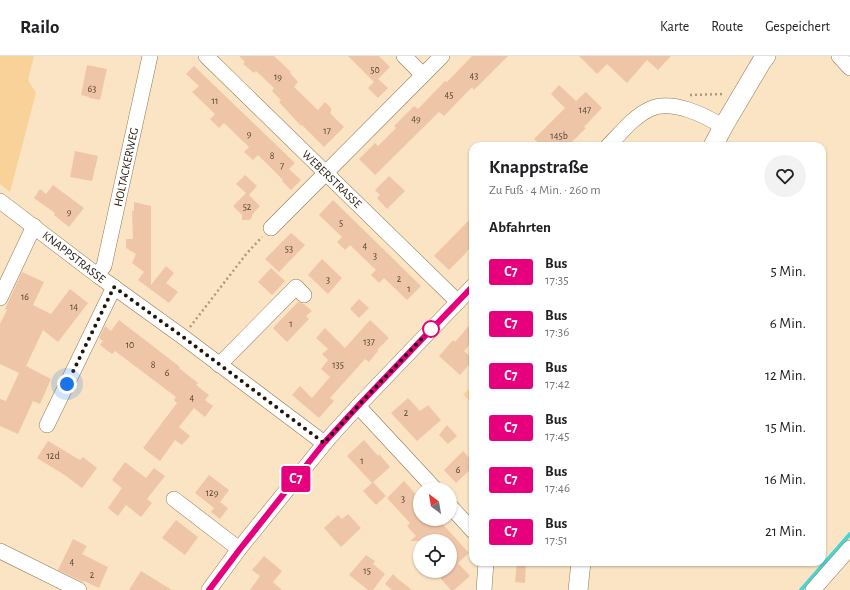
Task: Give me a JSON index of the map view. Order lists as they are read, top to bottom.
{
  "streets": {
    "street": ["HOLTACKERWEG", "WEBERSTRASSE", "KNAPPSTRASSE"]
  },
  "crossings": [
    ["HOLTACKERWEG", "KNAPPSTRASSE"]
  ],
  "lines": ["bus line C7"],
  "house_numbers": [
    "50",
    "43",
    "19",
    "63",
    "45",
    "11",
    "147",
    "49",
    "17",
    "9",
    "145b",
    "8",
    "7",
    "52",
    "9",
    "5",
    "4",
    "53",
    "3",
    "2",
    "3",
    "1",
    "16",
    "14",
    "1",
    "137",
    "10",
    "8",
    "135",
    "6",
    "4",
    "2",
    "12d",
    "1",
    "6",
    "129",
    "3",
    "4",
    "15",
    "2"
  ],
  "north": "top left",
  "page": {
    "header": "Railo",
    "nav": ["Karte", "Route", "Gespeichert"],
    "on_map": "C7",
    "heading": [
      ["Knappstraße", "Zu Fuß · 4 Min. · 260 m"],
      "Abfahrten"
    ],
    "list": [
      {
        "mark": "C7",
        "name": "Bus",
        "note": "17:35",
        "value": "5 Min."
      },
      {
        "mark": "C7",
        "name": "Bus",
        "note": "17:36",
        "value": "6 Min."
      },
      {
        "mark": "C7",
        "name": "Bus",
        "note": "17:42",
        "value": "12 Min."
      },
      {
        "mark": "C7",
        "name": "Bus",
        "note": "17:45",
        "value": "15 Min."
      },
      {
        "mark": "C7",
        "name": "Bus",
        "note": "17:46",
        "value": "16 Min."
      },
      {
        "mark": "C7",
        "name": "Bus",
        "note": "17:51",
        "value": "21 Min."
      }
    ]
  }
}
